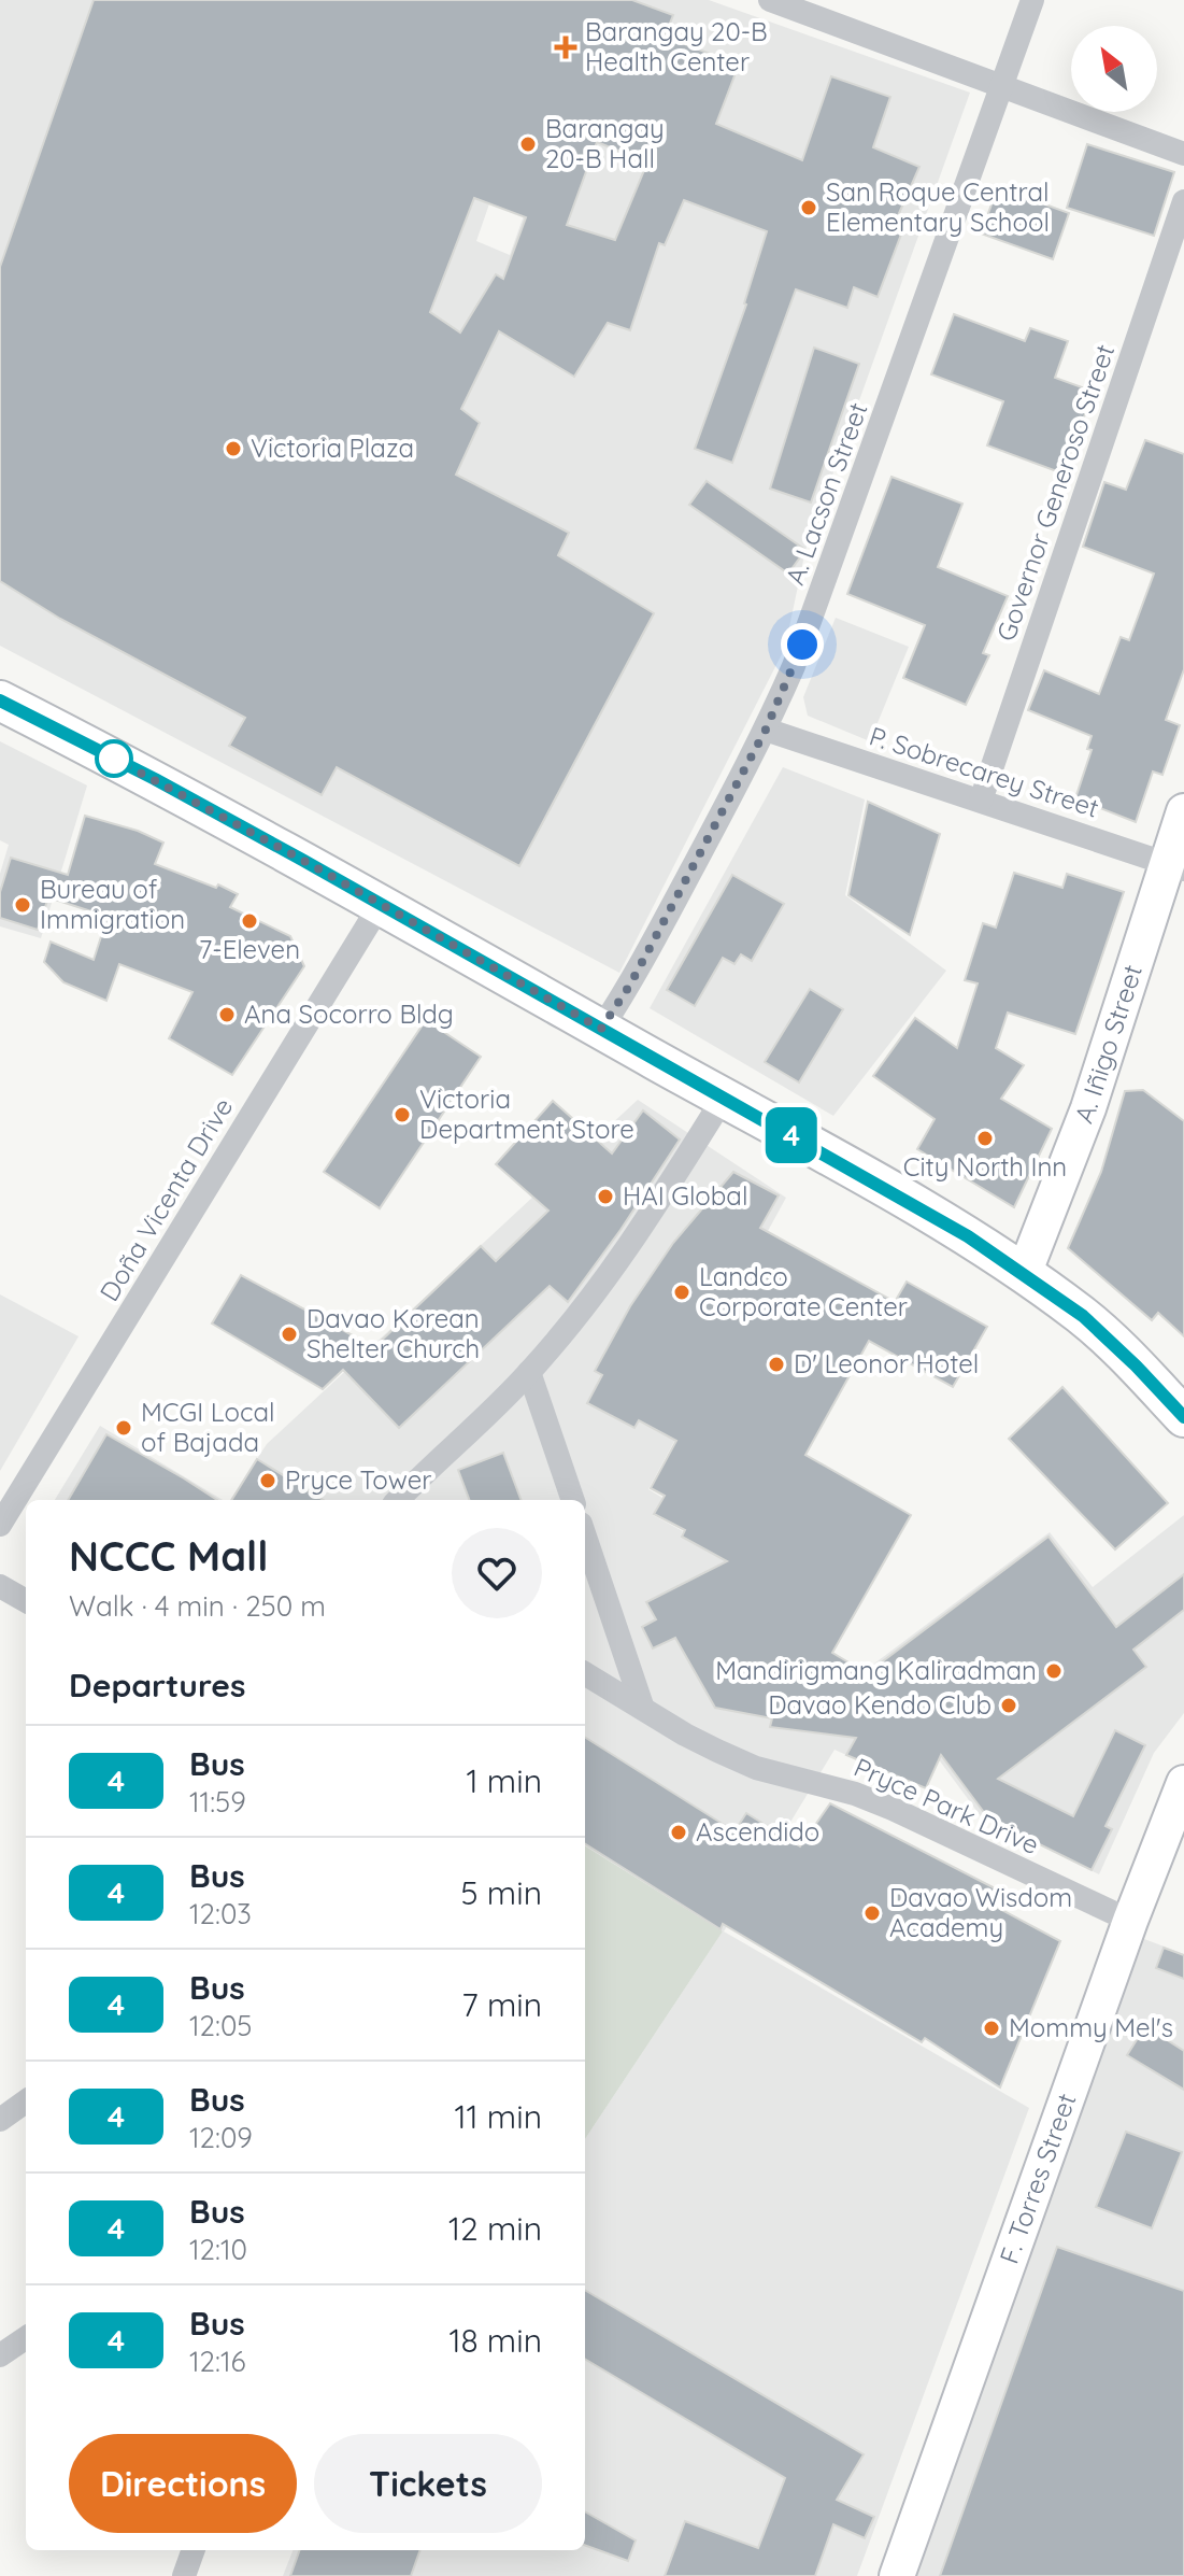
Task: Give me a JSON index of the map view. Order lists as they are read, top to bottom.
{
  "streets": {
    "main road": ["A. Iñigo Street", "F. Torres Street"],
    "street": [
      "Governor Generoso Street",
      "A. Lacson Street",
      "P. Sobrecarey Street",
      "Doña Vicenta Drive",
      "Pryce Park Drive"
    ]
  },
  "crossings": [
    ["Governor Generoso Street", "P. Sobrecarey Street"],
    ["A. Lacson Street", "P. Sobrecarey Street"],
    ["P. Sobrecarey Street", "A. Iñigo Street"],
    ["Pryce Park Drive", "F. Torres Street"]
  ],
  "places": {
    "health": ["Barangay 20-B Health Center"],
    "other": [
      "Barangay 20-B Hall",
      "San Roque Central Elementary School",
      "Victoria Plaza",
      "Bureau of Immigration",
      "7-Eleven",
      "Ana Socorro Bldg",
      "Victoria Department Store",
      "City North Inn",
      "HAI Global",
      "Landco Corporate Center",
      "Davao Korean Shelter Church",
      "D' Leonor Hotel",
      "MCGI Local of Bajada",
      "Pryce Tower",
      "Mandirigmang Kaliradman",
      "Davao Kendo Club",
      "Ascendido",
      "Davao Wisdom Academy",
      "Mommy Mel's"
    ]
  },
  "lines": ["bus line 4"],
  "north": "top left",
  "page": {
    "on_map": "4",
    "heading": [
      ["NCCC Mall", "Walk · 4 min · 250 m"],
      "Departures"
    ],
    "list": [
      {
        "mark": "4",
        "name": "Bus",
        "note": "11:59",
        "value": "1 min"
      },
      {
        "mark": "4",
        "name": "Bus",
        "note": "12:03",
        "value": "5 min"
      },
      {
        "mark": "4",
        "name": "Bus",
        "note": "12:05",
        "value": "7 min"
      },
      {
        "mark": "4",
        "name": "Bus",
        "note": "12:09",
        "value": "11 min"
      },
      {
        "mark": "4",
        "name": "Bus",
        "note": "12:10",
        "value": "12 min"
      },
      {
        "mark": "4",
        "name": "Bus",
        "note": "12:16",
        "value": "18 min"
      }
    ],
    "buttons": ["Directions", "Tickets"]
  }
}
